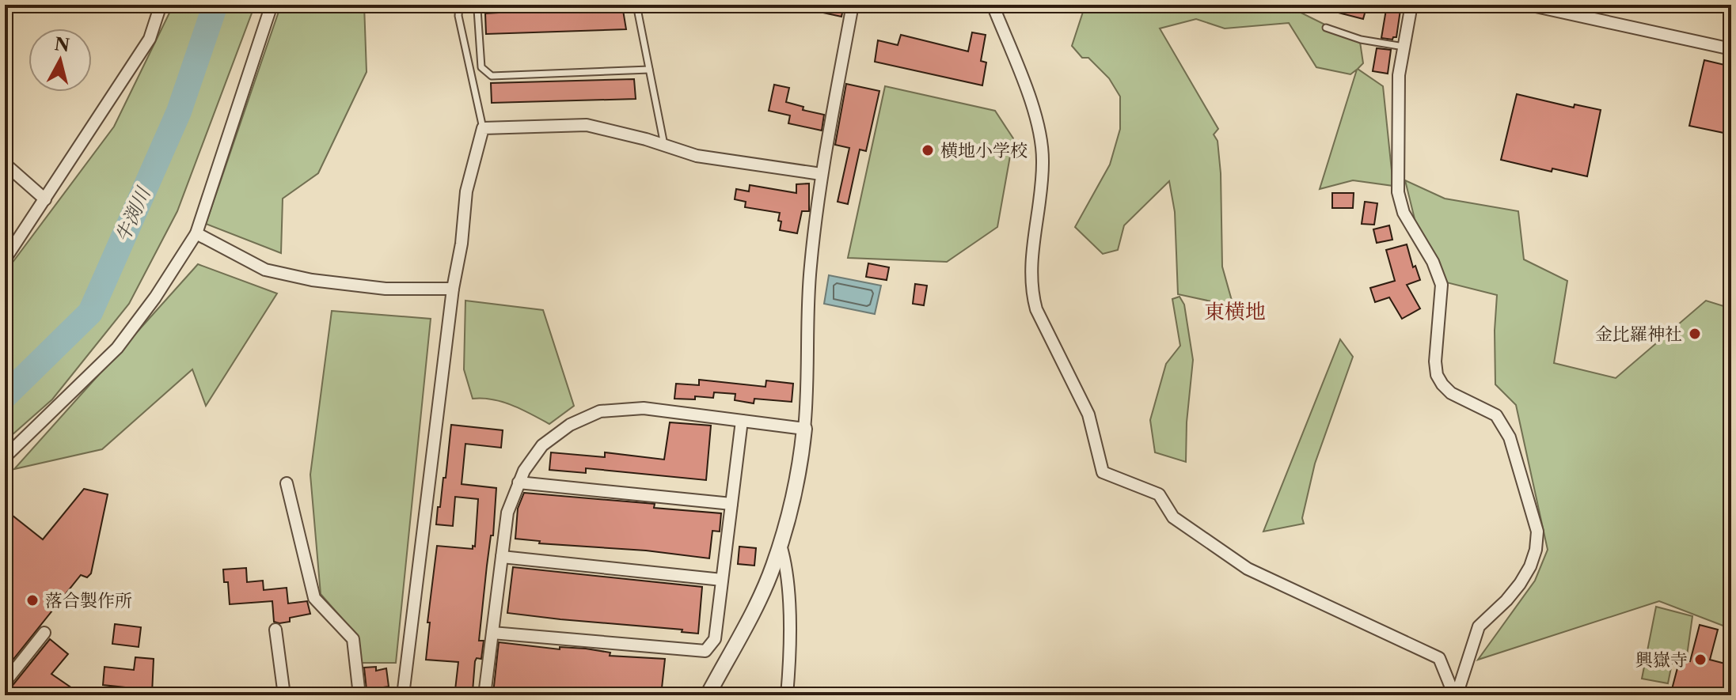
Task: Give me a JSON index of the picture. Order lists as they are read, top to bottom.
{
  "districts": ["東横地"],
  "water": ["牛渕川"],
  "places": [
    "横地小学校",
    "金比羅神社",
    "落合製作所",
    "興嶽寺"
  ],
  "north": "top"
}
